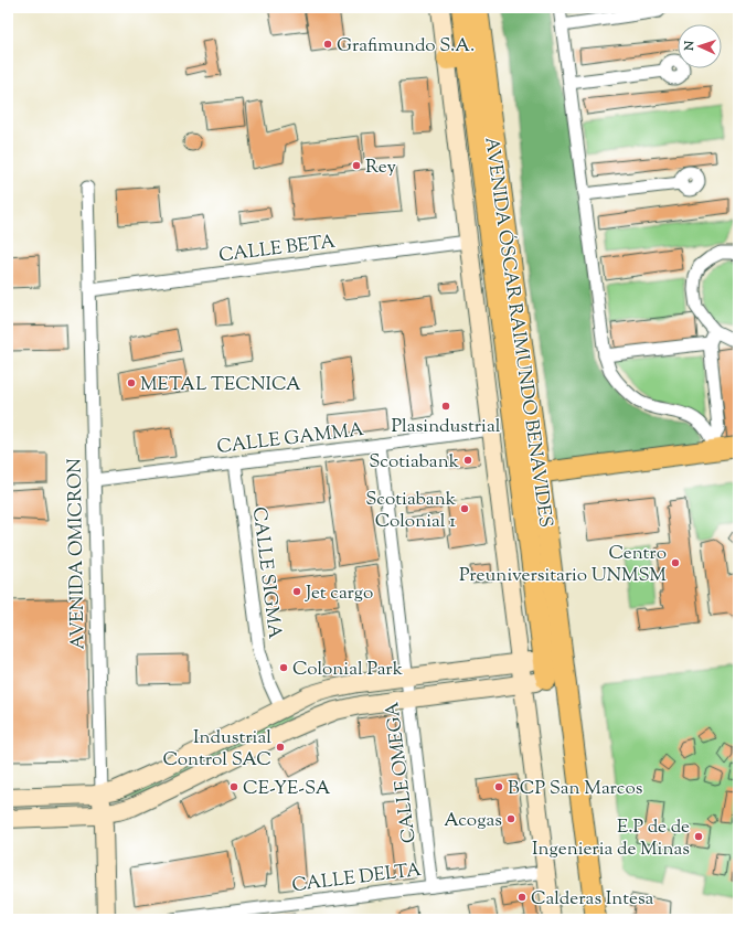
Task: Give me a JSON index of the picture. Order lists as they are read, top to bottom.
{
  "streets": {
    "main road": ["AVENIDA ÓSCAR RAIMUNDO BENAVIDES", "AVENIDA OMICRON"],
    "street": [
      "CALLE BETA",
      "CALLE GAMMA",
      "CALLE SIGMA",
      "CALLE OMEGA",
      "CALLE DELTA"
    ]
  },
  "crossings": [
    ["CALLE BETA", "AVENIDA ÓSCAR RAIMUNDO BENAVIDES"],
    ["CALLE BETA", "AVENIDA OMICRON"],
    ["AVENIDA ÓSCAR RAIMUNDO BENAVIDES", "CALLE GAMMA"],
    ["AVENIDA ÓSCAR RAIMUNDO BENAVIDES", "CALLE DELTA"],
    ["CALLE GAMMA", "AVENIDA OMICRON"],
    ["CALLE GAMMA", "CALLE SIGMA"],
    ["CALLE GAMMA", "CALLE OMEGA"],
    ["CALLE OMEGA", "CALLE DELTA"]
  ],
  "places": [
    "Grafimundo S.A.",
    "Rey",
    "METAL TECNICA",
    "Plasindustrial",
    "Scotiabank",
    "Scotiabank Colonial 1",
    "Centro Preuniversitario UNMSM",
    "Jet cargo",
    "Colonial Park",
    "Industrial Control SAC",
    "CE-YE-SA",
    "BCP San Marcos",
    "Acogas",
    "E.P de de Ingenieria de Minas",
    "Calderas Intesa"
  ],
  "north": "left"
}
